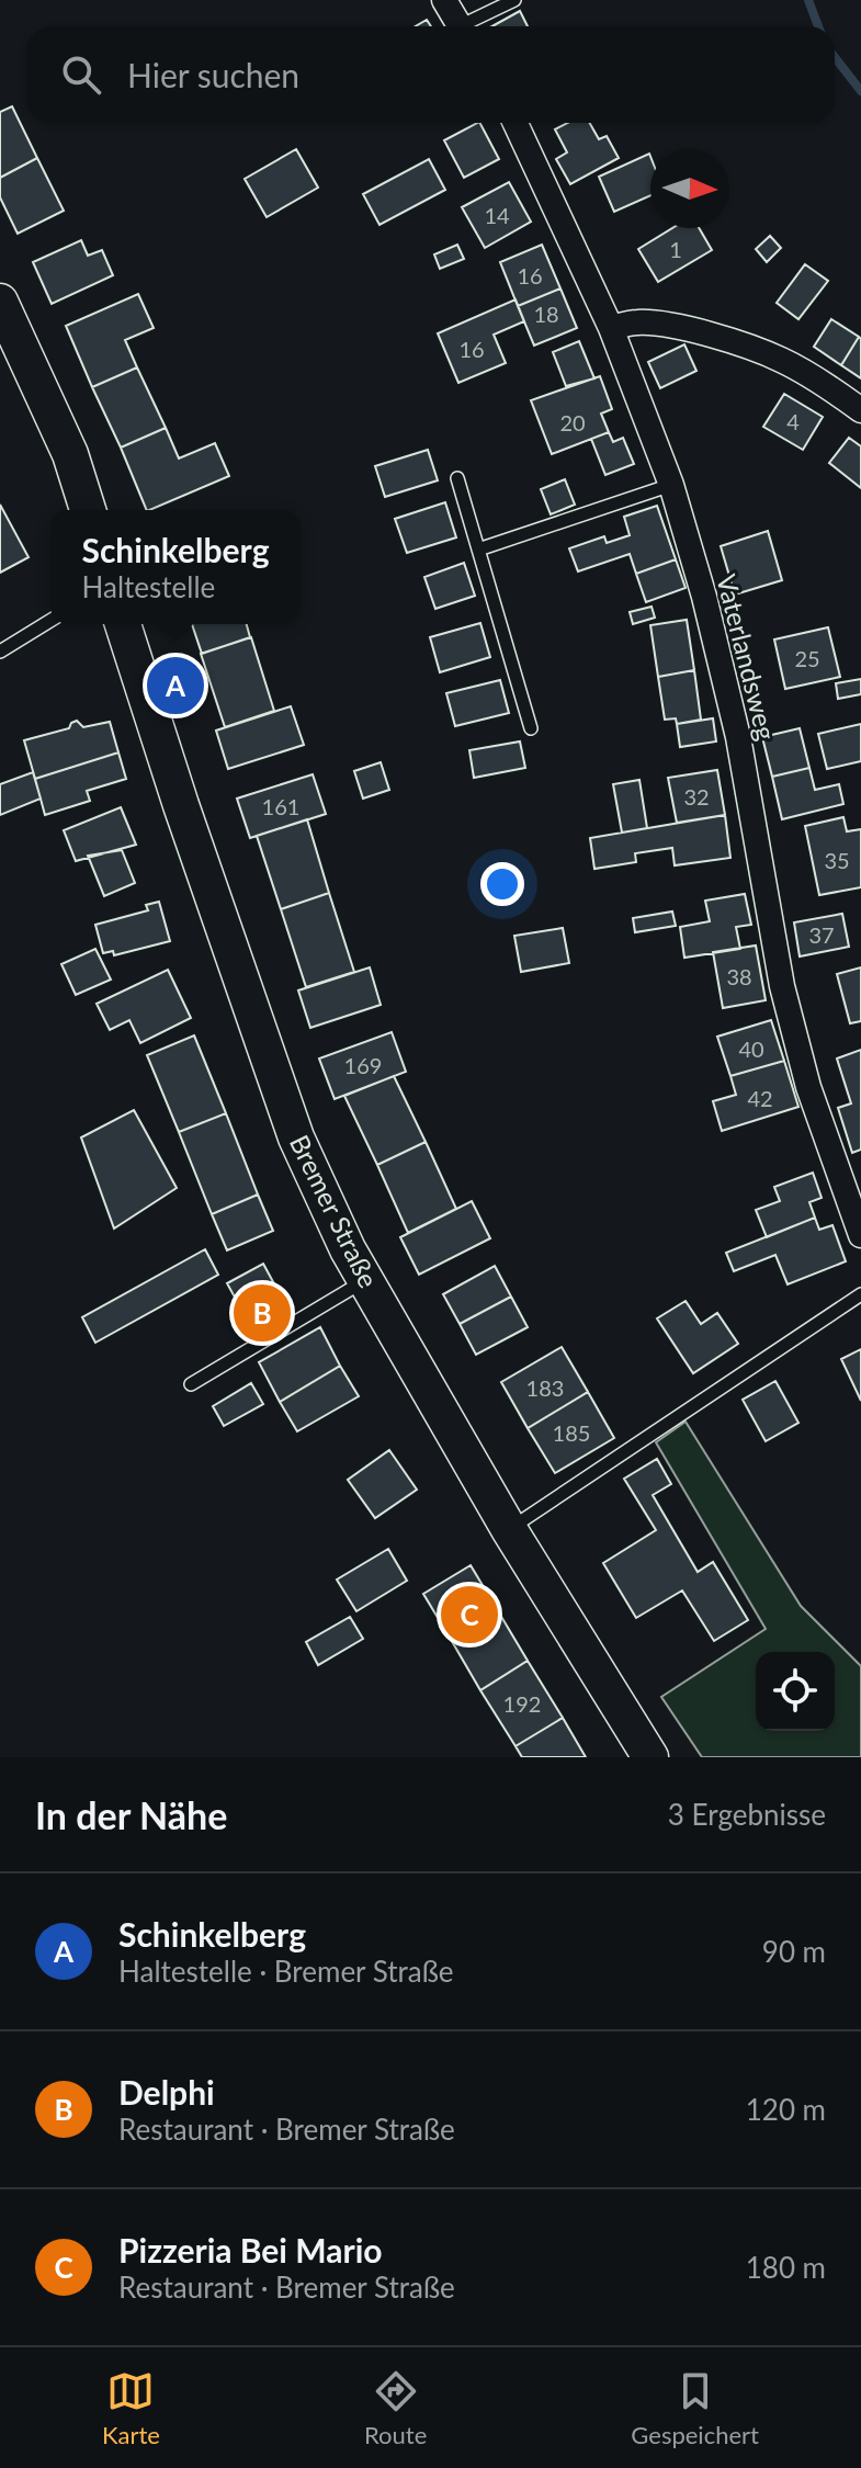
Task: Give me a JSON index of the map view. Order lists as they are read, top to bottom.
{
  "streets": {
    "main road": ["Bremer Straße"],
    "street": ["Vaterlandsweg"]
  },
  "house_numbers": [
    "14",
    "1",
    "16",
    "18",
    "16",
    "4",
    "20",
    "25",
    "32",
    "161",
    "35",
    "37",
    "38",
    "40",
    "169",
    "42",
    "183",
    "185",
    "192"
  ],
  "north": "right",
  "page": {
    "search": "Hier suchen",
    "popup": ["Schinkelberg", "Haltestelle"],
    "pins": ["A", "B", "C"],
    "heading": ["In der Nähe", "3 Ergebnisse"],
    "list": [
      {
        "mark": "A",
        "name": "Schinkelberg",
        "note": "Haltestelle · Bremer Straße",
        "value": "90 m"
      },
      {
        "mark": "B",
        "name": "Delphi",
        "note": "Restaurant · Bremer Straße",
        "value": "120 m"
      },
      {
        "mark": "C",
        "name": "Pizzeria Bei Mario",
        "note": "Restaurant · Bremer Straße",
        "value": "180 m"
      }
    ],
    "nav": ["Karte", "Route", "Gespeichert"]
  }
}
